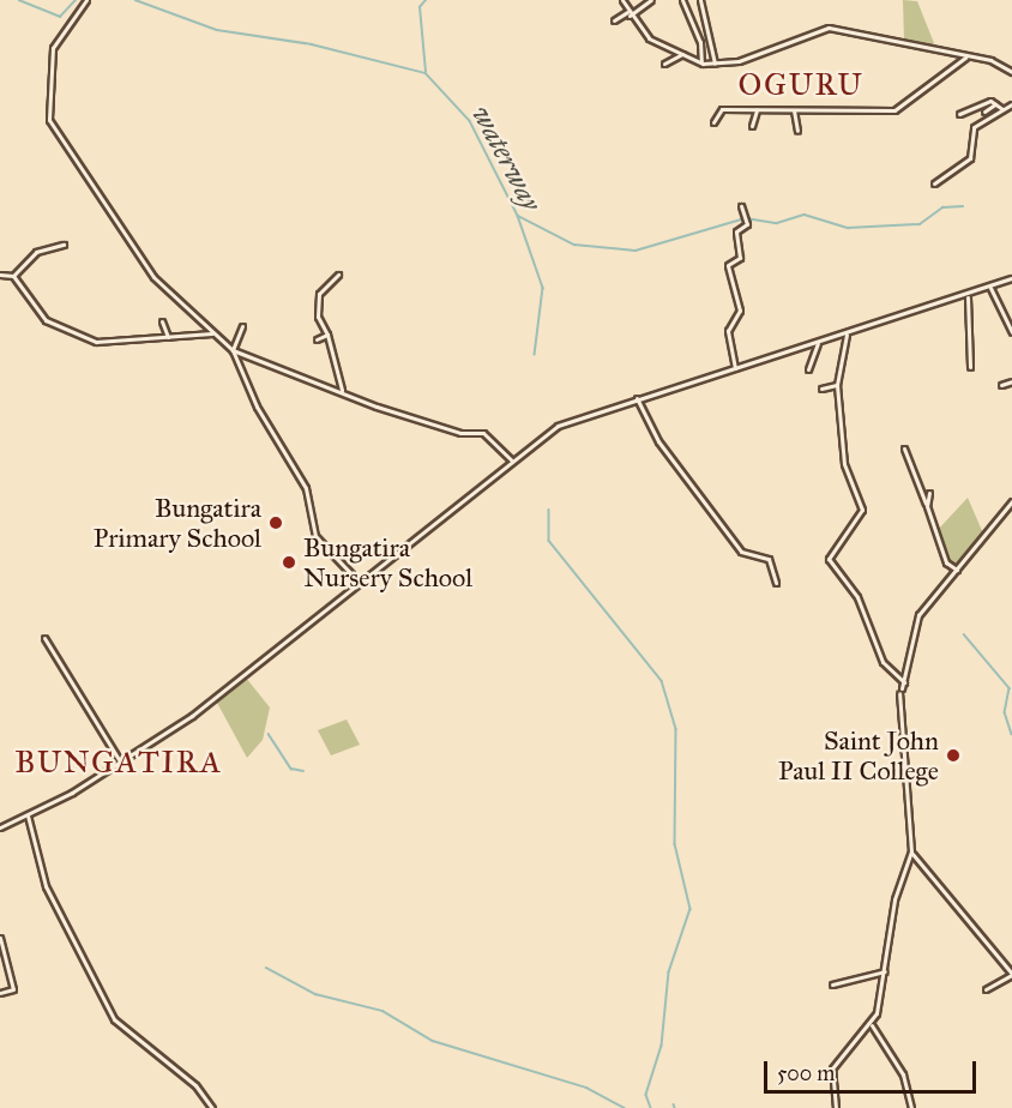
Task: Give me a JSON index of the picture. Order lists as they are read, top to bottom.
{
  "districts": ["OGURU", "BUNGATIRA"],
  "water": ["waterway"],
  "places": ["Bungatira Primary School", "Bungatira Nursery School", "Saint John Paul II College"],
  "scale_bar": "500 m"
}
